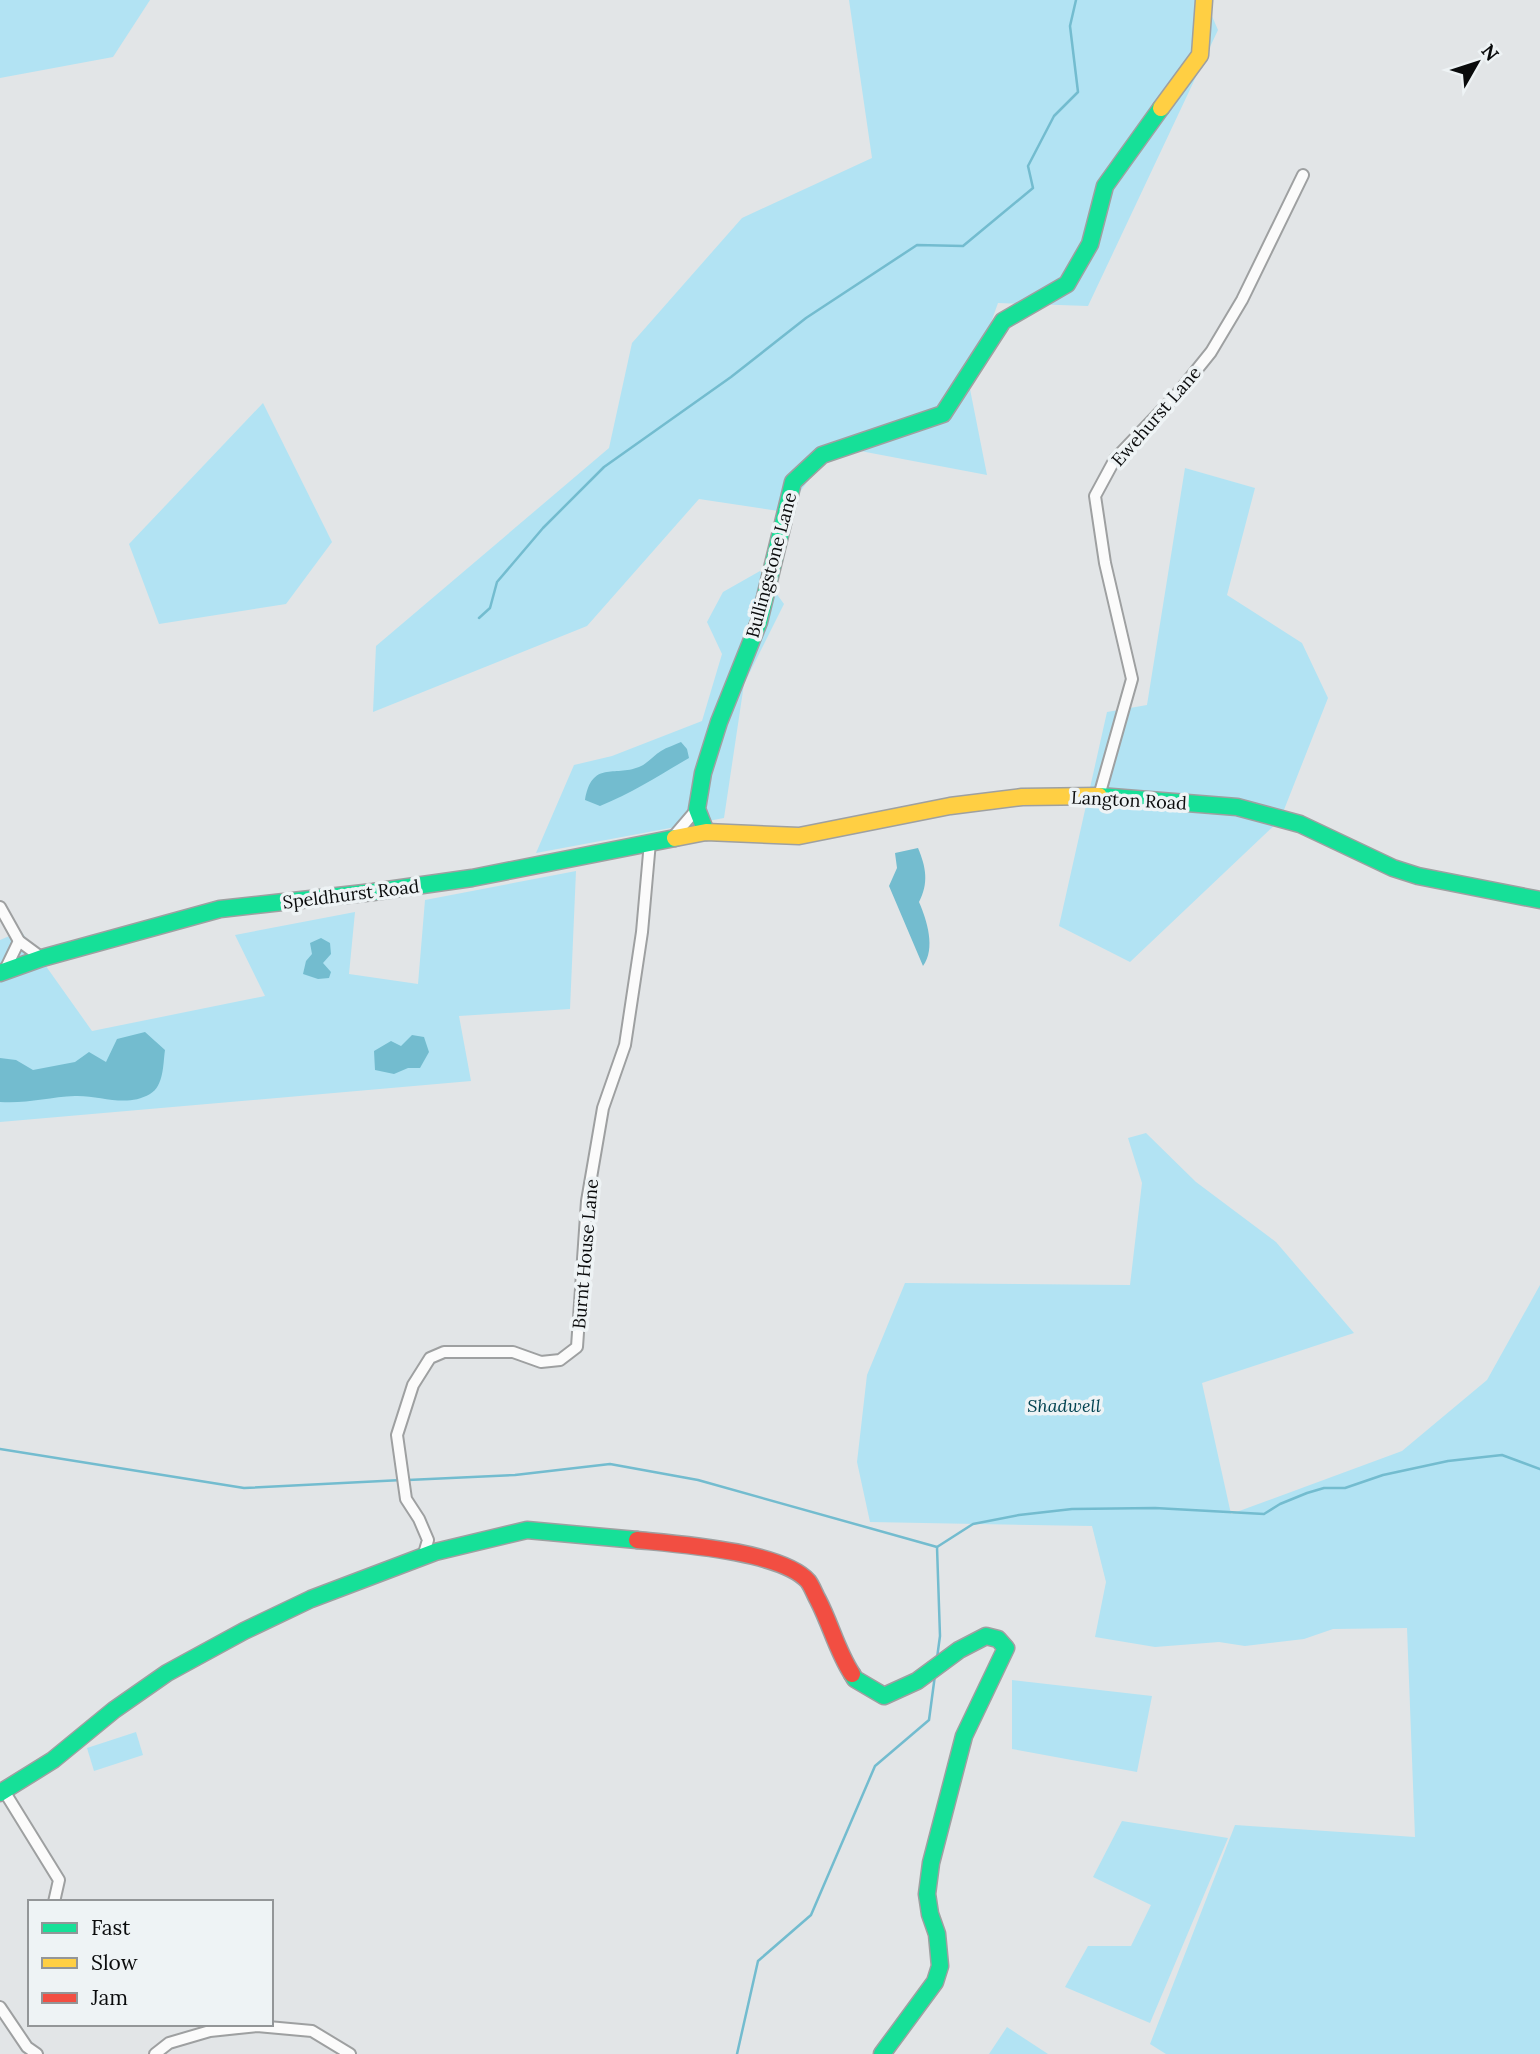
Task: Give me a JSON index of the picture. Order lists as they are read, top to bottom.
{
  "streets": {
    "street": [
      "Ewehurst Lane",
      "Bullingstone Lane",
      "Langton Road",
      "Speldhurst Road",
      "Burnt House Lane"
    ]
  },
  "crossings": [
    ["Ewehurst Lane", "Langton Road"],
    ["Langton Road", "Speldhurst Road"],
    ["Speldhurst Road", "Burnt House Lane"]
  ],
  "parks": ["Shadwell"],
  "legend": ["Fast", "Slow", "Jam"],
  "north": "top right"
}
